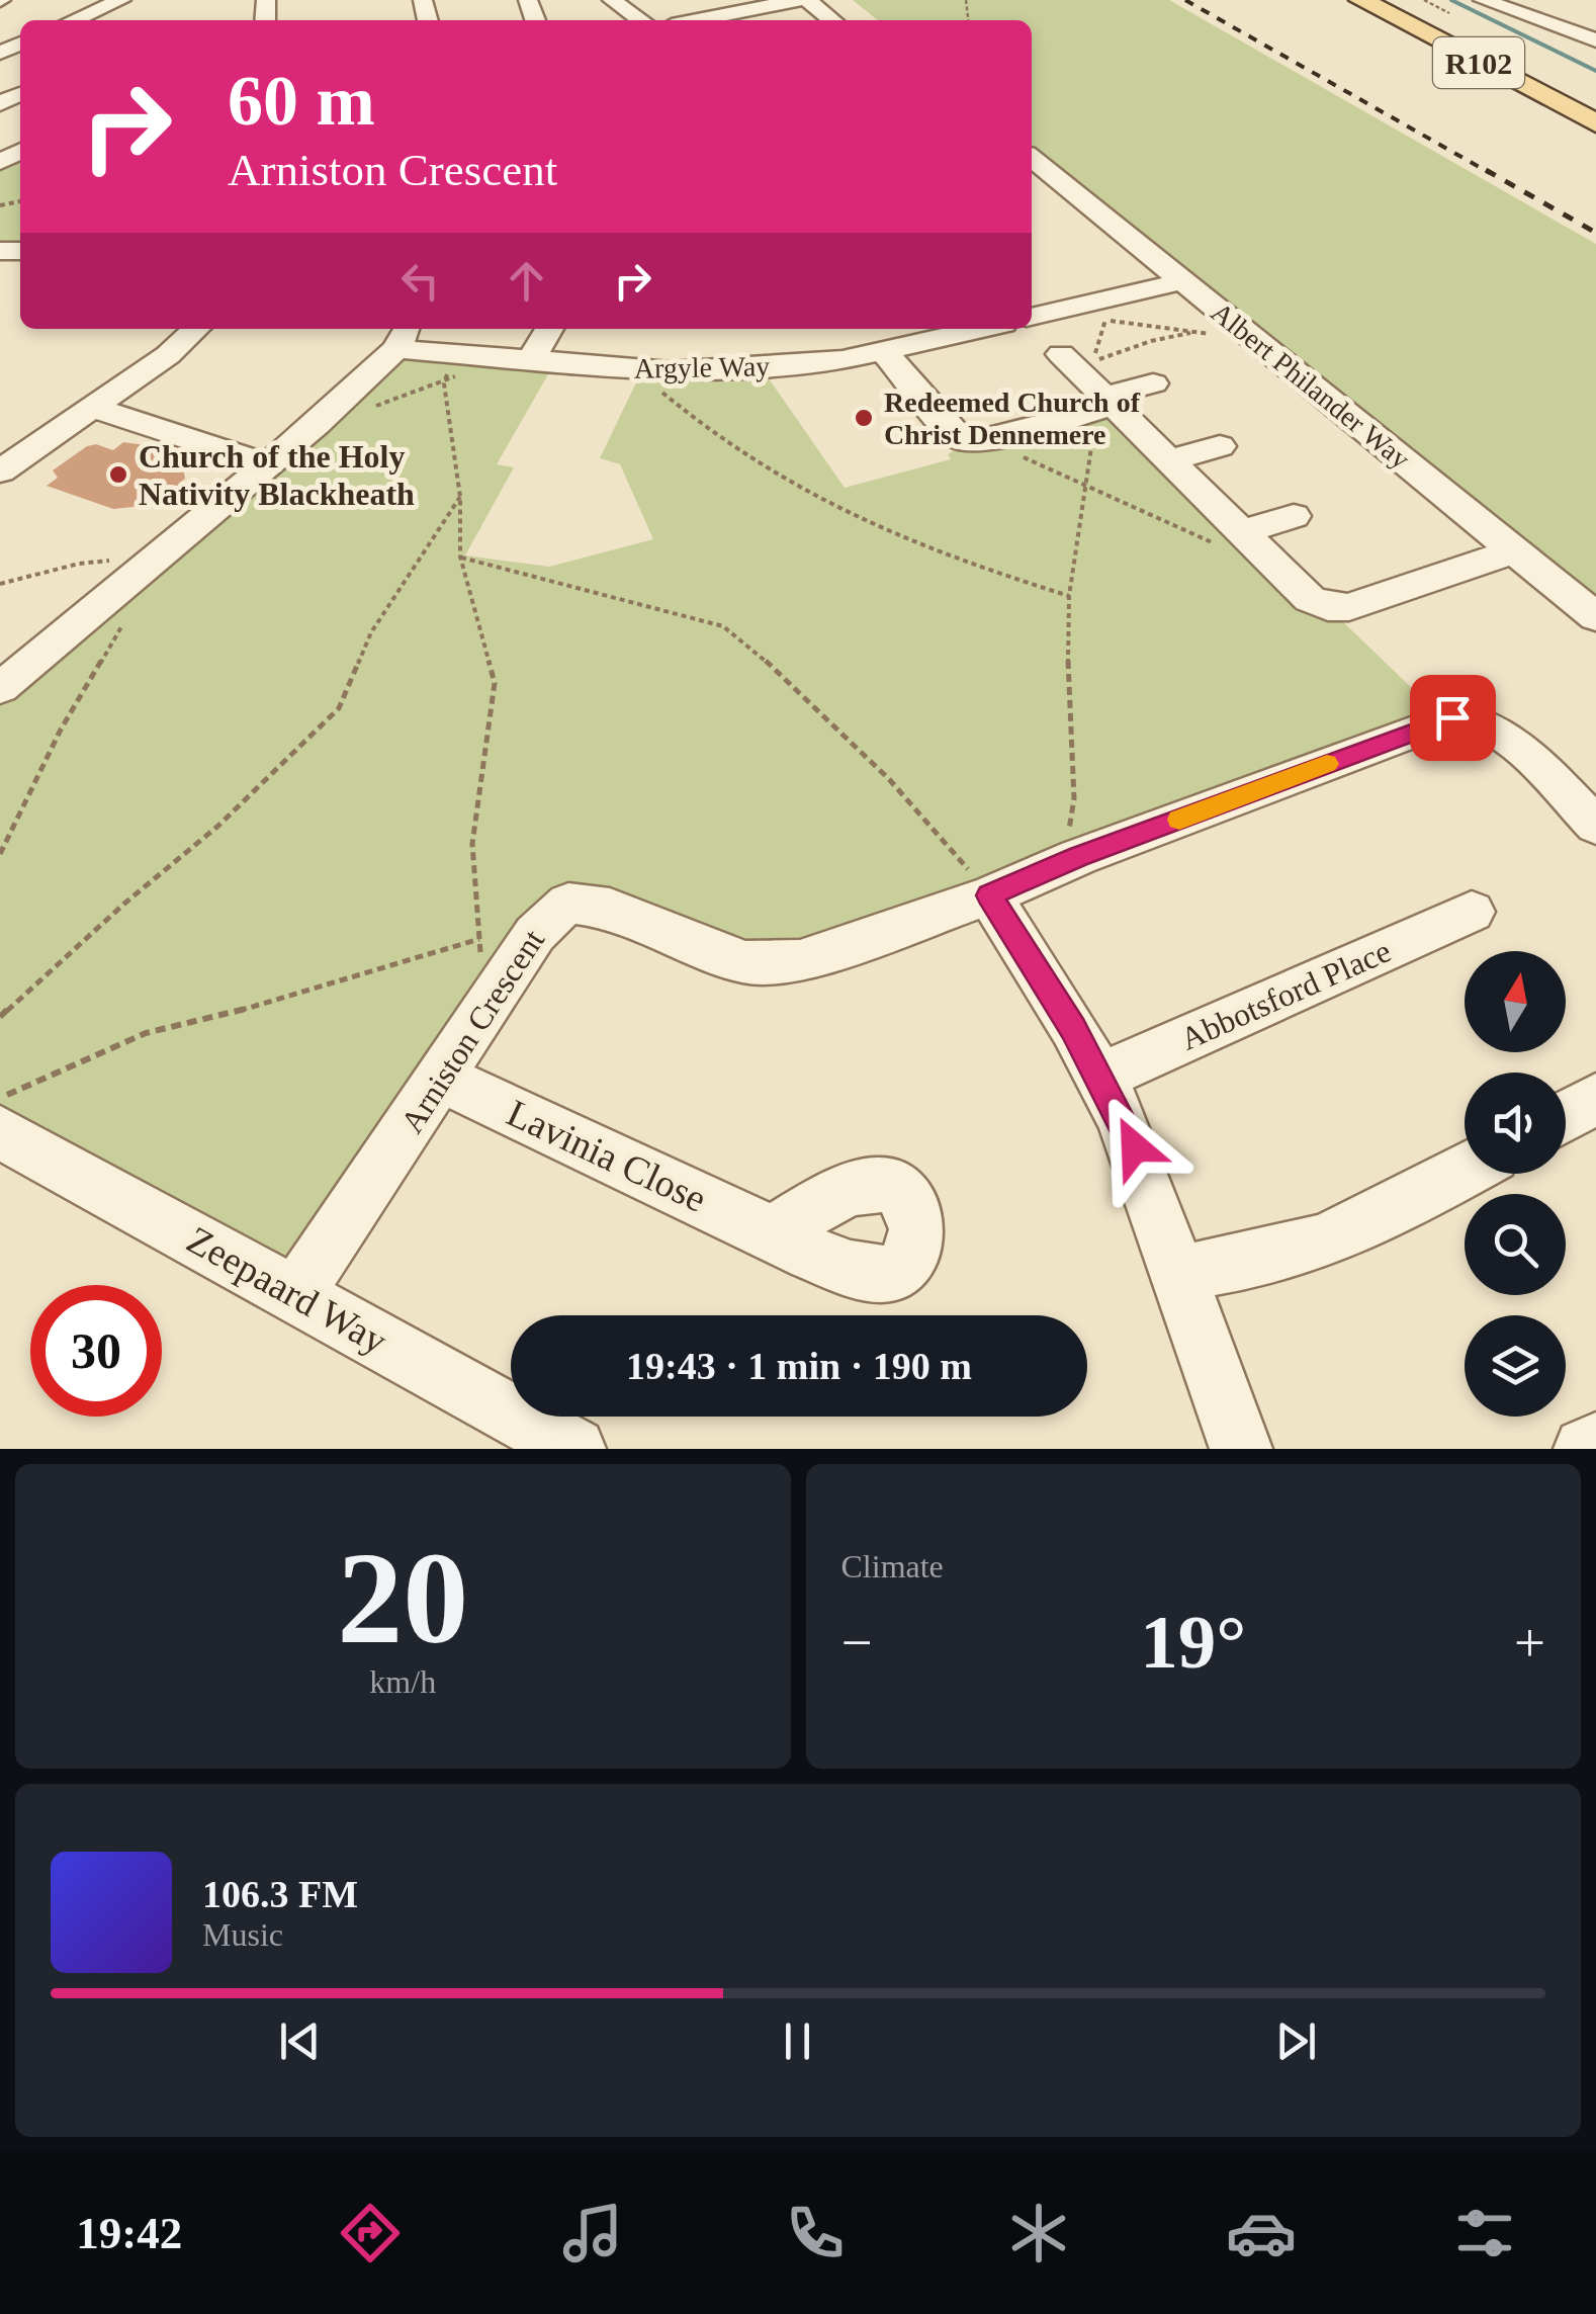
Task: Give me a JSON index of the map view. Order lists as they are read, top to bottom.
{
  "streets": {
    "main road": ["R102"],
    "street": [
      "Argyle Way",
      "Albert Philander Way",
      "Abbotsford Place",
      "Arniston Crescent",
      "Lavinia Close",
      "Zeepaard Way"
    ]
  },
  "crossings": [
    ["Arniston Crescent", "Lavinia Close"],
    ["Arniston Crescent", "Zeepaard Way"]
  ],
  "places": ["Redeemed Church of Christ Dennemere", "Church of the Holy Nativity Blackheath"],
  "north": "top",
  "page": {
    "turn": ["60 m", "Arniston Crescent"],
    "limit": "30",
    "trip": "19:43 · 1 min · 190 m",
    "tile": [
      ["20", "km/h"],
      "Climate"
    ],
    "heat": ["−", "19°", "+"],
    "song": ["106.3 FM", "Music"],
    "tabs": "19:42"
  }
}
